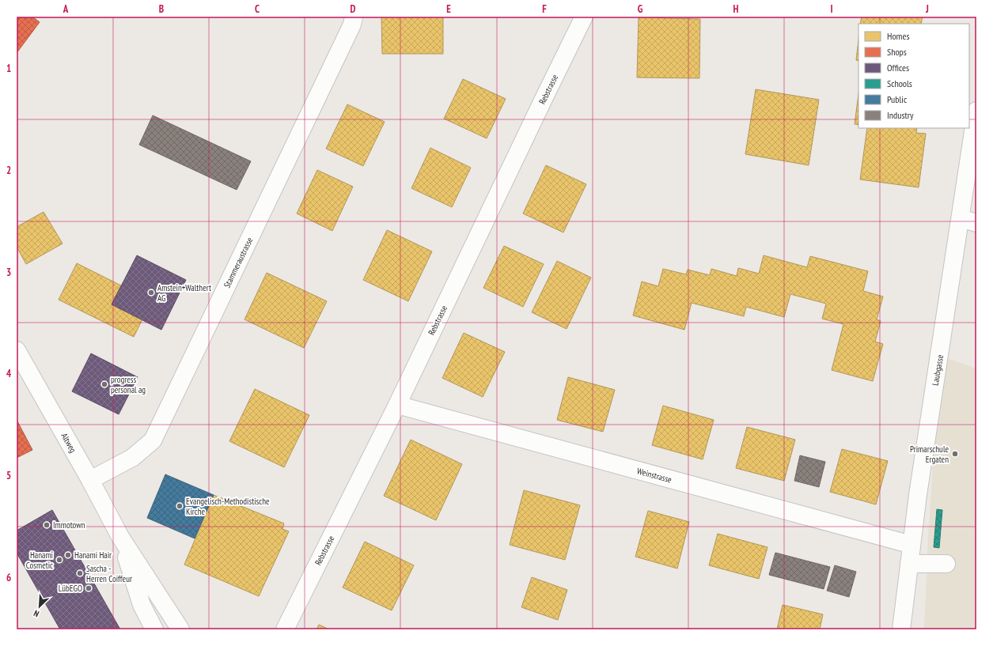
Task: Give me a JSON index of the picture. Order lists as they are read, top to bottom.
{
  "streets": {
    "street": [
      "Rebstrasse",
      "Stammeraustrasse",
      "Laubgasse",
      "Altweg",
      "Weinstrasse"
    ]
  },
  "crossings": [
    ["Rebstrasse", "Weinstrasse"],
    ["Stammeraustrasse", "Altweg"],
    ["Laubgasse", "Weinstrasse"]
  ],
  "places": [
    "Amstein+Walthert AG",
    "progress personal ag",
    "Primarschule Ergaten",
    "Evangelisch-Methodistische Kirche",
    "Immotown",
    "Hanami Hair",
    "Hanami Cosmetic",
    "Sascha - Herren Coiffeur",
    "LübEGO"
  ],
  "legend": [
    "Homes",
    "Shops",
    "Offices",
    "Schools",
    "Public",
    "Industry"
  ],
  "north": "bottom left",
  "grid": {
    "columns": [
      "A",
      "B",
      "C",
      "D",
      "E",
      "F",
      "G",
      "H",
      "I",
      "J"
    ],
    "rows": [
      "1",
      "2",
      "3",
      "4",
      "5",
      "6"
    ]
  }
}
